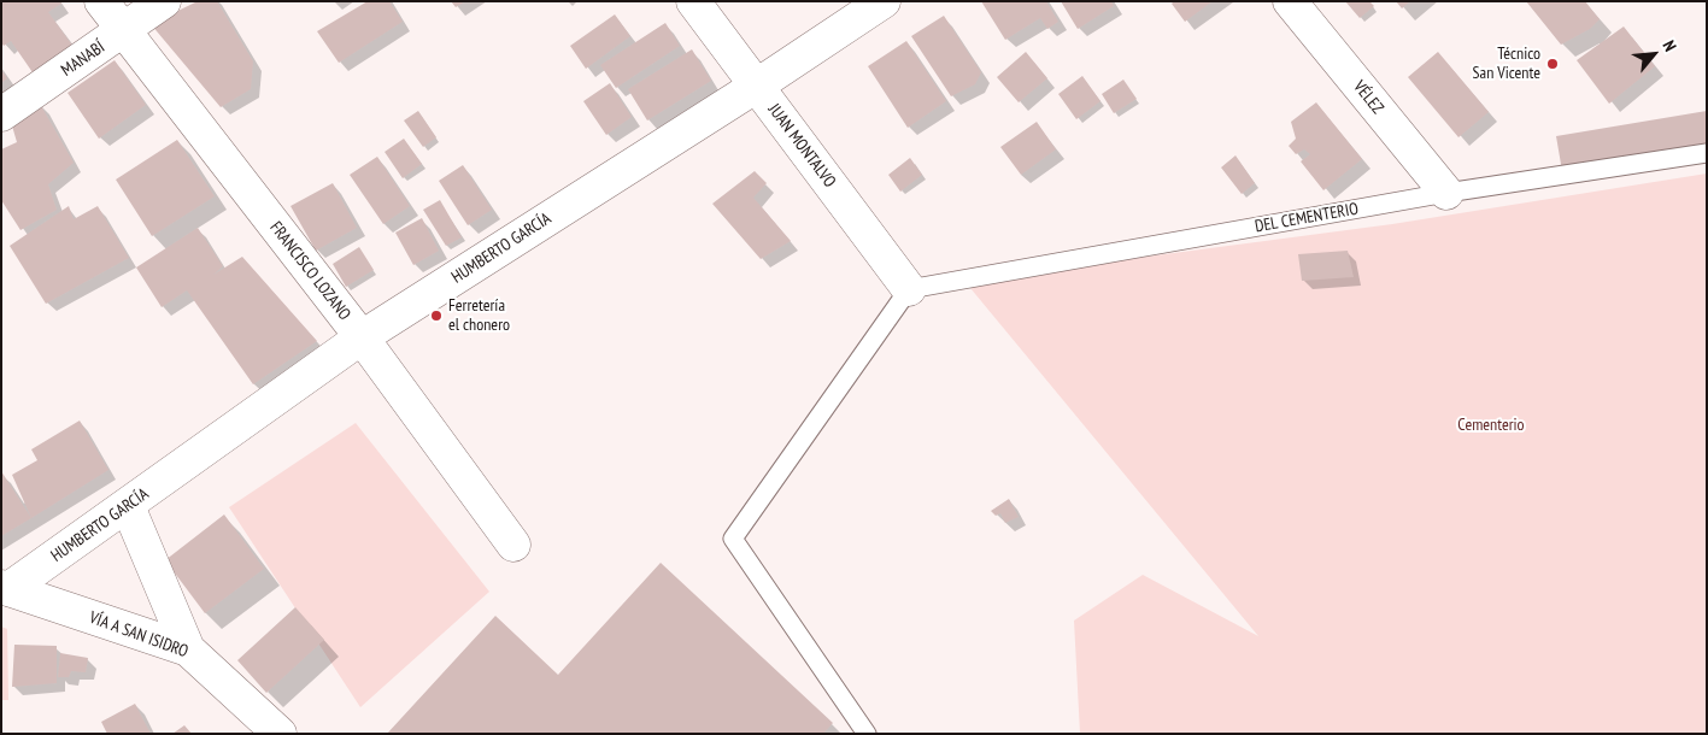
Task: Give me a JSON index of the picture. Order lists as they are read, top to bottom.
{
  "streets": {
    "street": [
      "MANABÍ",
      "VÉLEZ",
      "JUAN MONTALVO",
      "HUMBERTO GARCÍA",
      "FRANCISCO LOZANO",
      "VÍA A SAN ISIDRO"
    ],
    "lane": ["DEL CEMENTERIO"]
  },
  "crossings": [
    ["MANABÍ", "FRANCISCO LOZANO"],
    ["VÉLEZ", "DEL CEMENTERIO"],
    ["JUAN MONTALVO", "DEL CEMENTERIO"],
    ["JUAN MONTALVO", "HUMBERTO GARCÍA"],
    ["HUMBERTO GARCÍA", "FRANCISCO LOZANO"],
    ["HUMBERTO GARCÍA", "VÍA A SAN ISIDRO"]
  ],
  "parks": ["Cementerio"],
  "places": ["Técnico San Vicente", "Ferretería el chonero"],
  "north": "top right"
}
